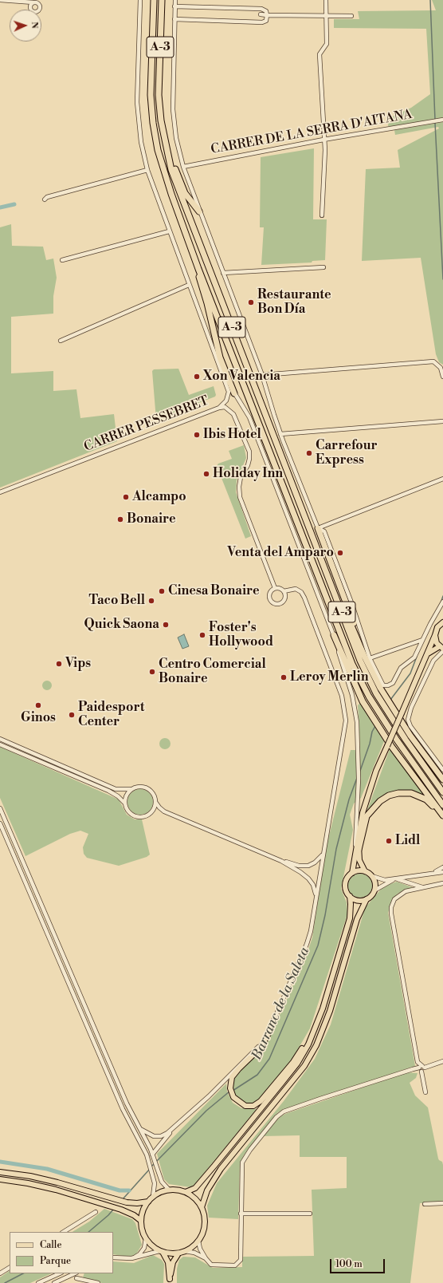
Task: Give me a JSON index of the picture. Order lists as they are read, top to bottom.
{
  "streets": {
    "highway": ["A-3"],
    "street": ["CARRER DE LA SERRA D'AITANA", "CARRER PESSEBRET"]
  },
  "water": ["Barranc de la Saleta"],
  "places": [
    "Restaurante Bon Día",
    "Xon Valencia",
    "Ibis Hotel",
    "Carrefour Express",
    "Holiday Inn",
    "Alcampo",
    "Bonaire",
    "Venta del Amparo",
    "Cinesa Bonaire",
    "Taco Bell",
    "Quick Saona",
    "Foster's Hollywood",
    "Vips",
    "Centro Comercial Bonaire",
    "Leroy Merlin",
    "Ginos",
    "Paidesport Center",
    "Lidl"
  ],
  "legend": ["Calle", "Parque"],
  "scale_bar": "100 m",
  "north": "right"
}
